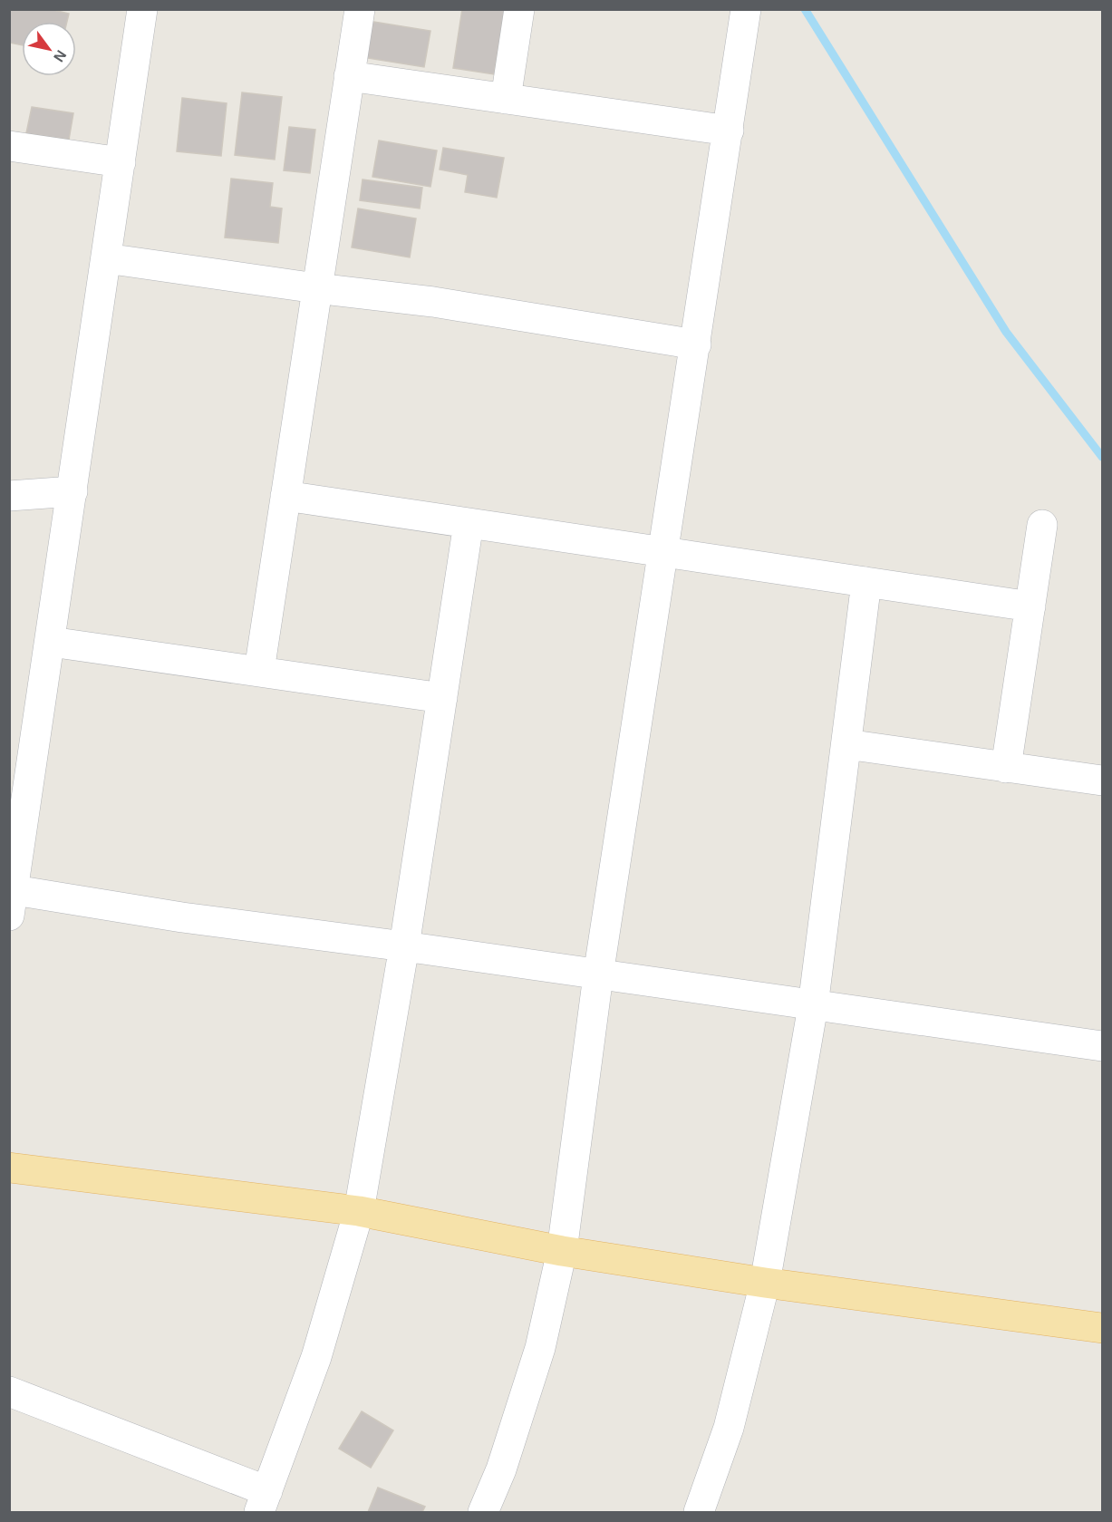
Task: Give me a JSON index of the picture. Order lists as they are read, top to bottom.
{
  "north": "bottom right"
}
